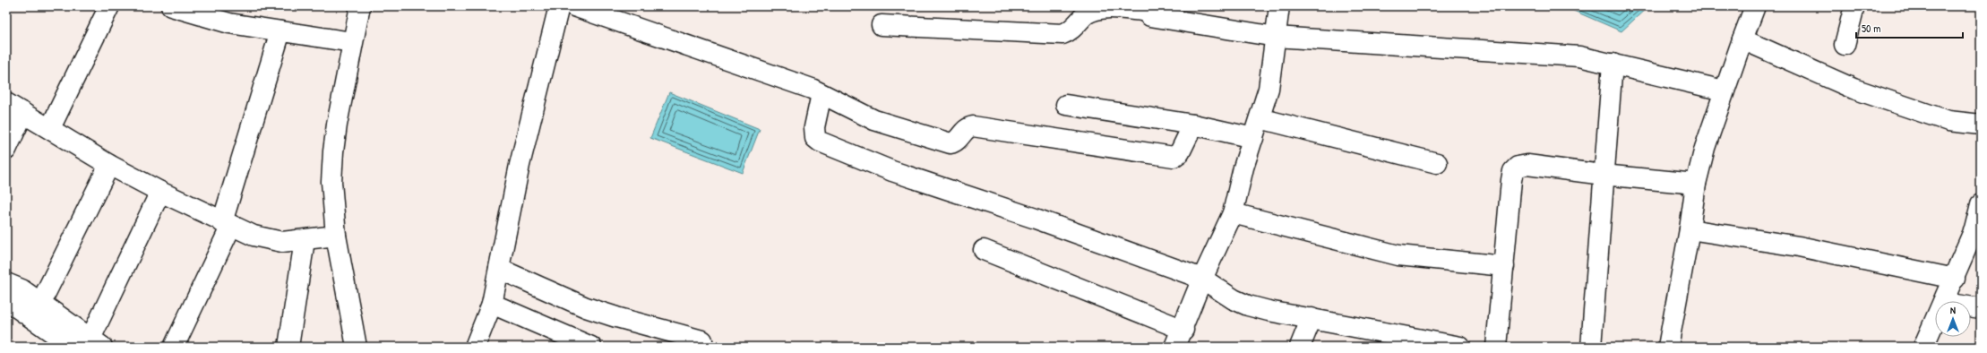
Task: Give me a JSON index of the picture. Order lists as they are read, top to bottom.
{
  "scale_bar": "50 m",
  "north": "top"
}
